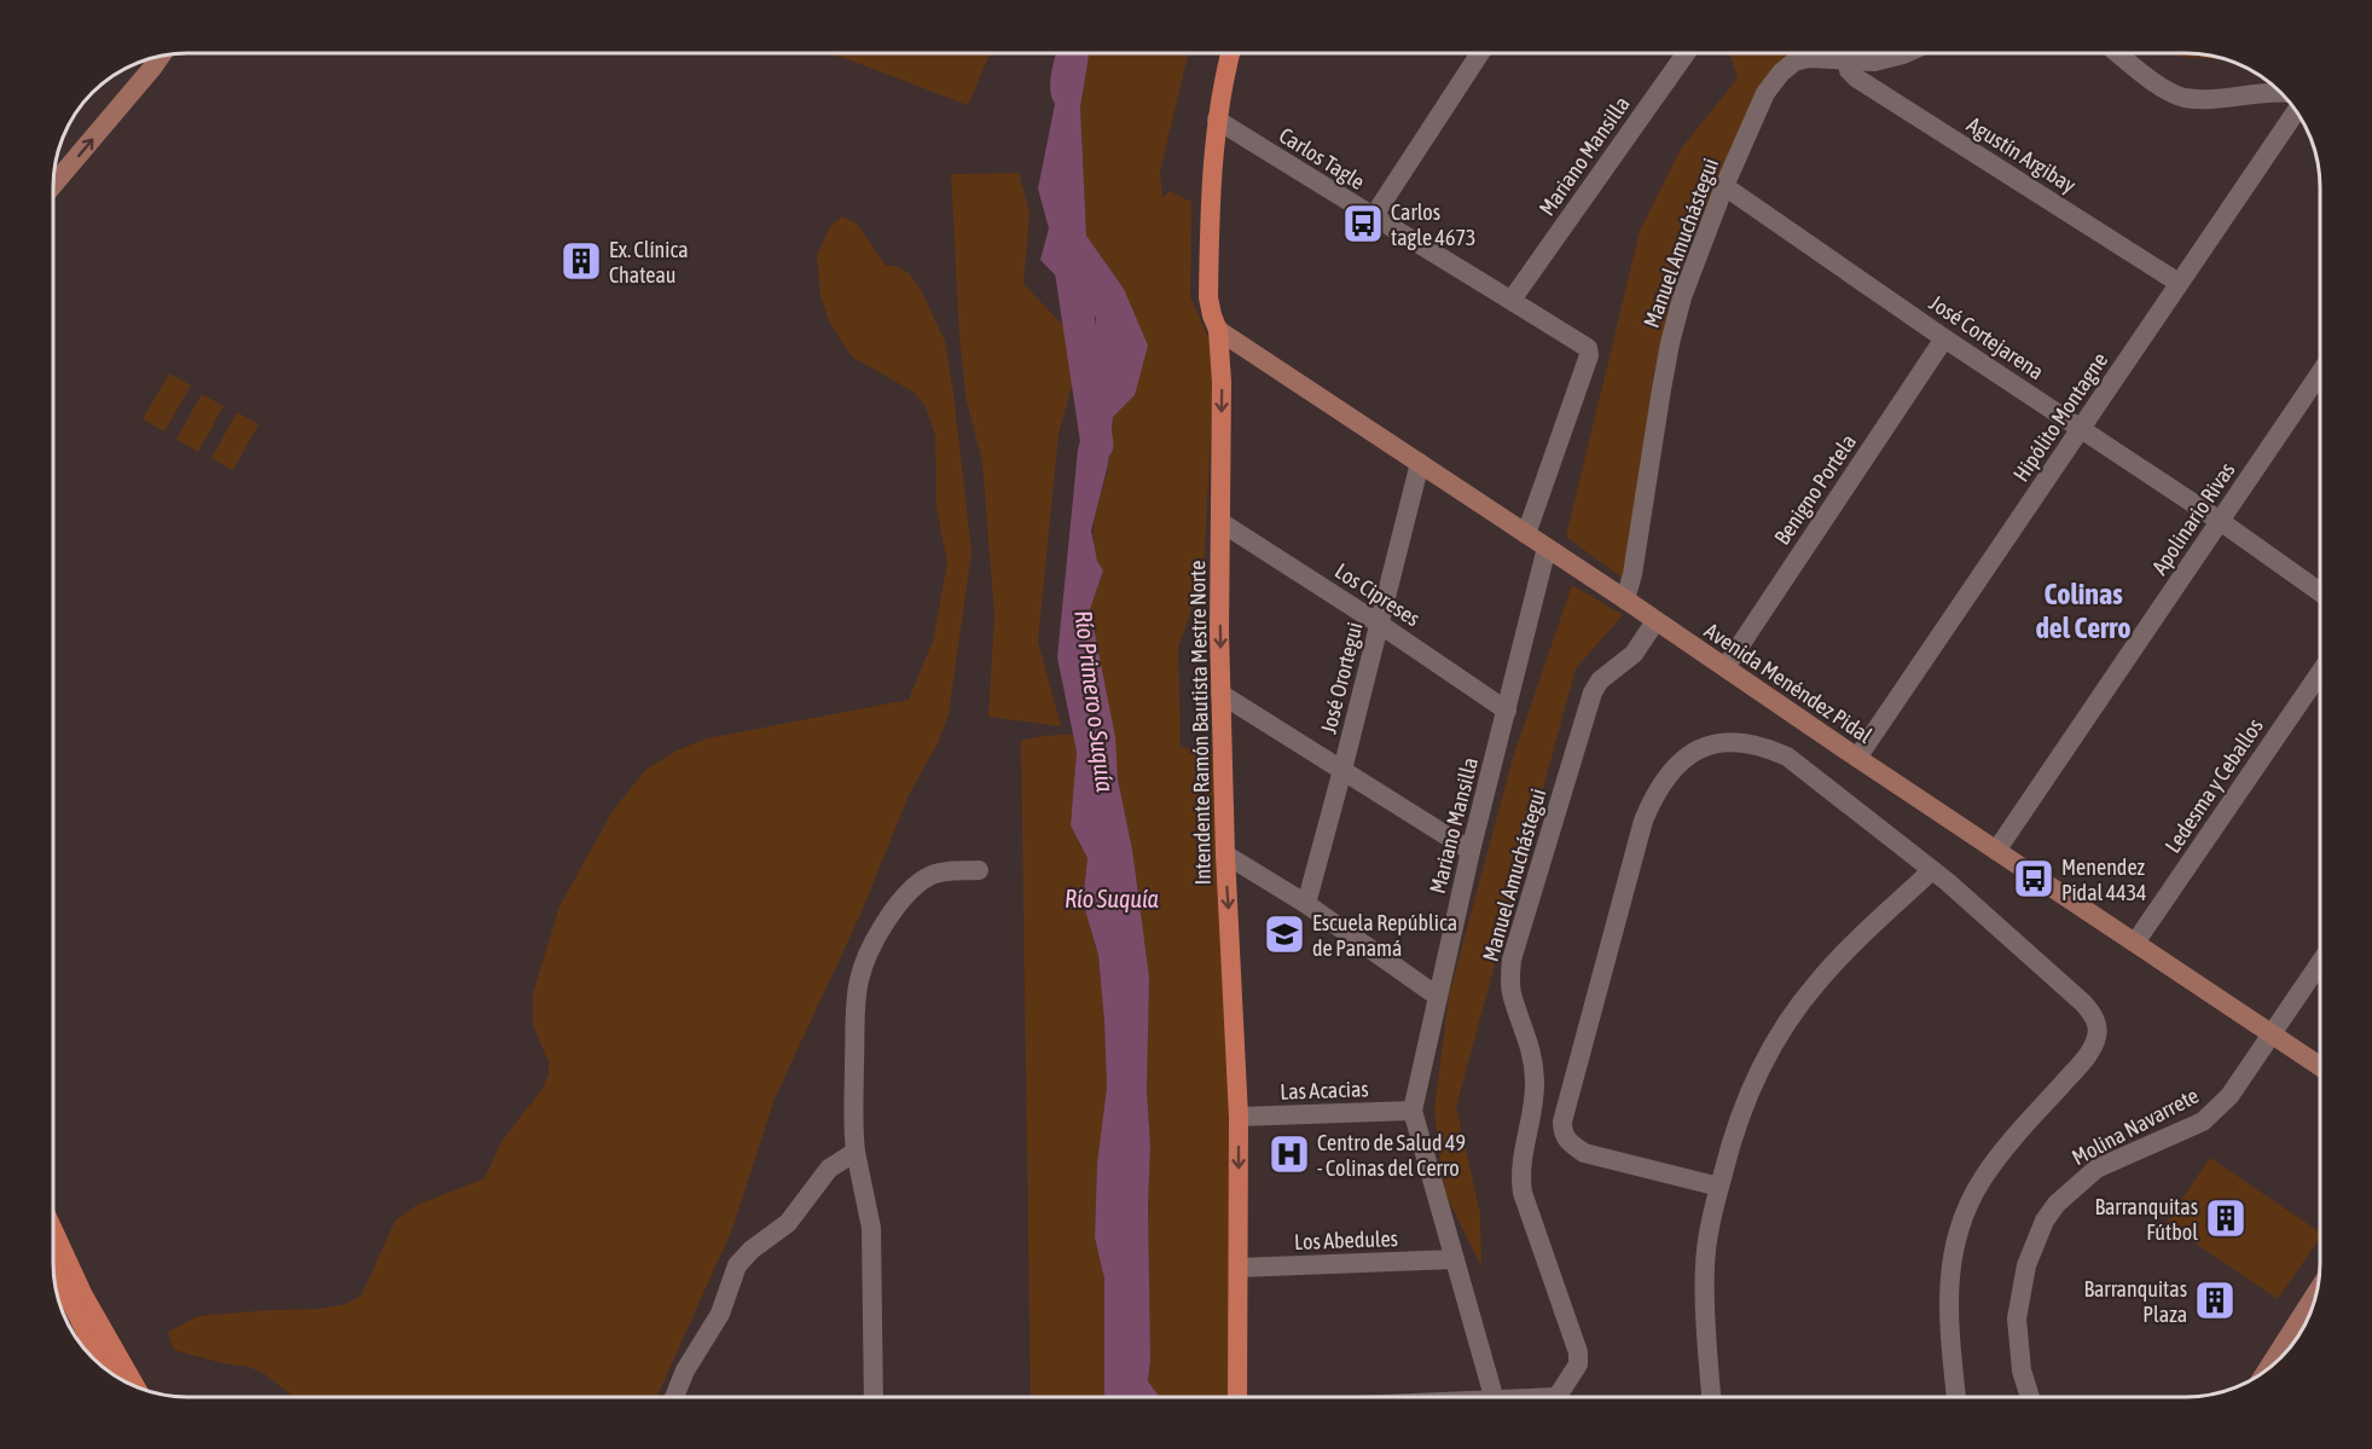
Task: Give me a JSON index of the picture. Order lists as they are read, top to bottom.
{
  "streets": {
    "main road": ["Avenida Menéndez Pidal", "Intendente Ramón Bautista Mestre Norte"],
    "street": [
      "Agustín Argibay",
      "Mariano Mansilla",
      "Carlos Tagle",
      "Manuel Amuchástegui",
      "José Cortejarena",
      "Hipólito Montagne",
      "Benigno Portela",
      "Apolinario Rivas",
      "Los Cipreses",
      "José Orortegui",
      "Ledesma y Ceballos",
      "Las Acacias",
      "Molina Navarrete",
      "Los Abedules"
    ]
  },
  "crossings": [
    ["Agustín Argibay", "Manuel Amuchástegui"],
    ["Agustín Argibay", "Hipólito Montagne"],
    ["Mariano Mansilla", "Carlos Tagle"],
    ["Mariano Mansilla", "Los Cipreses"],
    ["Mariano Mansilla", "Avenida Menéndez Pidal"],
    ["Mariano Mansilla", "Las Acacias"],
    ["Mariano Mansilla", "Los Abedules"],
    ["Carlos Tagle", "Avenida Menéndez Pidal"],
    ["Carlos Tagle", "Intendente Ramón Bautista Mestre Norte"],
    ["Manuel Amuchástegui", "José Cortejarena"],
    ["Manuel Amuchástegui", "Avenida Menéndez Pidal"],
    ["José Cortejarena", "Hipólito Montagne"],
    ["José Cortejarena", "Benigno Portela"],
    ["José Cortejarena", "Apolinario Rivas"],
    ["Hipólito Montagne", "Avenida Menéndez Pidal"],
    ["Benigno Portela", "Avenida Menéndez Pidal"],
    ["Apolinario Rivas", "Avenida Menéndez Pidal"],
    ["Los Cipreses", "José Orortegui"],
    ["Los Cipreses", "Intendente Ramón Bautista Mestre Norte"],
    ["José Orortegui", "Avenida Menéndez Pidal"],
    ["Avenida Menéndez Pidal", "Intendente Ramón Bautista Mestre Norte"],
    ["Avenida Menéndez Pidal", "Ledesma y Ceballos"],
    ["Avenida Menéndez Pidal", "Molina Navarrete"],
    ["Intendente Ramón Bautista Mestre Norte", "Las Acacias"],
    ["Intendente Ramón Bautista Mestre Norte", "Los Abedules"]
  ],
  "one_way": ["Intendente Ramón Bautista Mestre Norte"],
  "districts": ["Colinas del Cerro"],
  "water": ["Río Primero o Suquía", "Río Suquía"],
  "places": {
    "bus stop": ["Carlos tagle 4673", "Menendez Pidal 4434"],
    "building": ["Ex. Clínica Chateau", "Barranquitas Fútbol", "Barranquitas Plaza"],
    "school or university": ["Escuela República de Panamá"],
    "hospital": ["Centro de Salud 49 - Colinas del Cerro"]
  }
}
